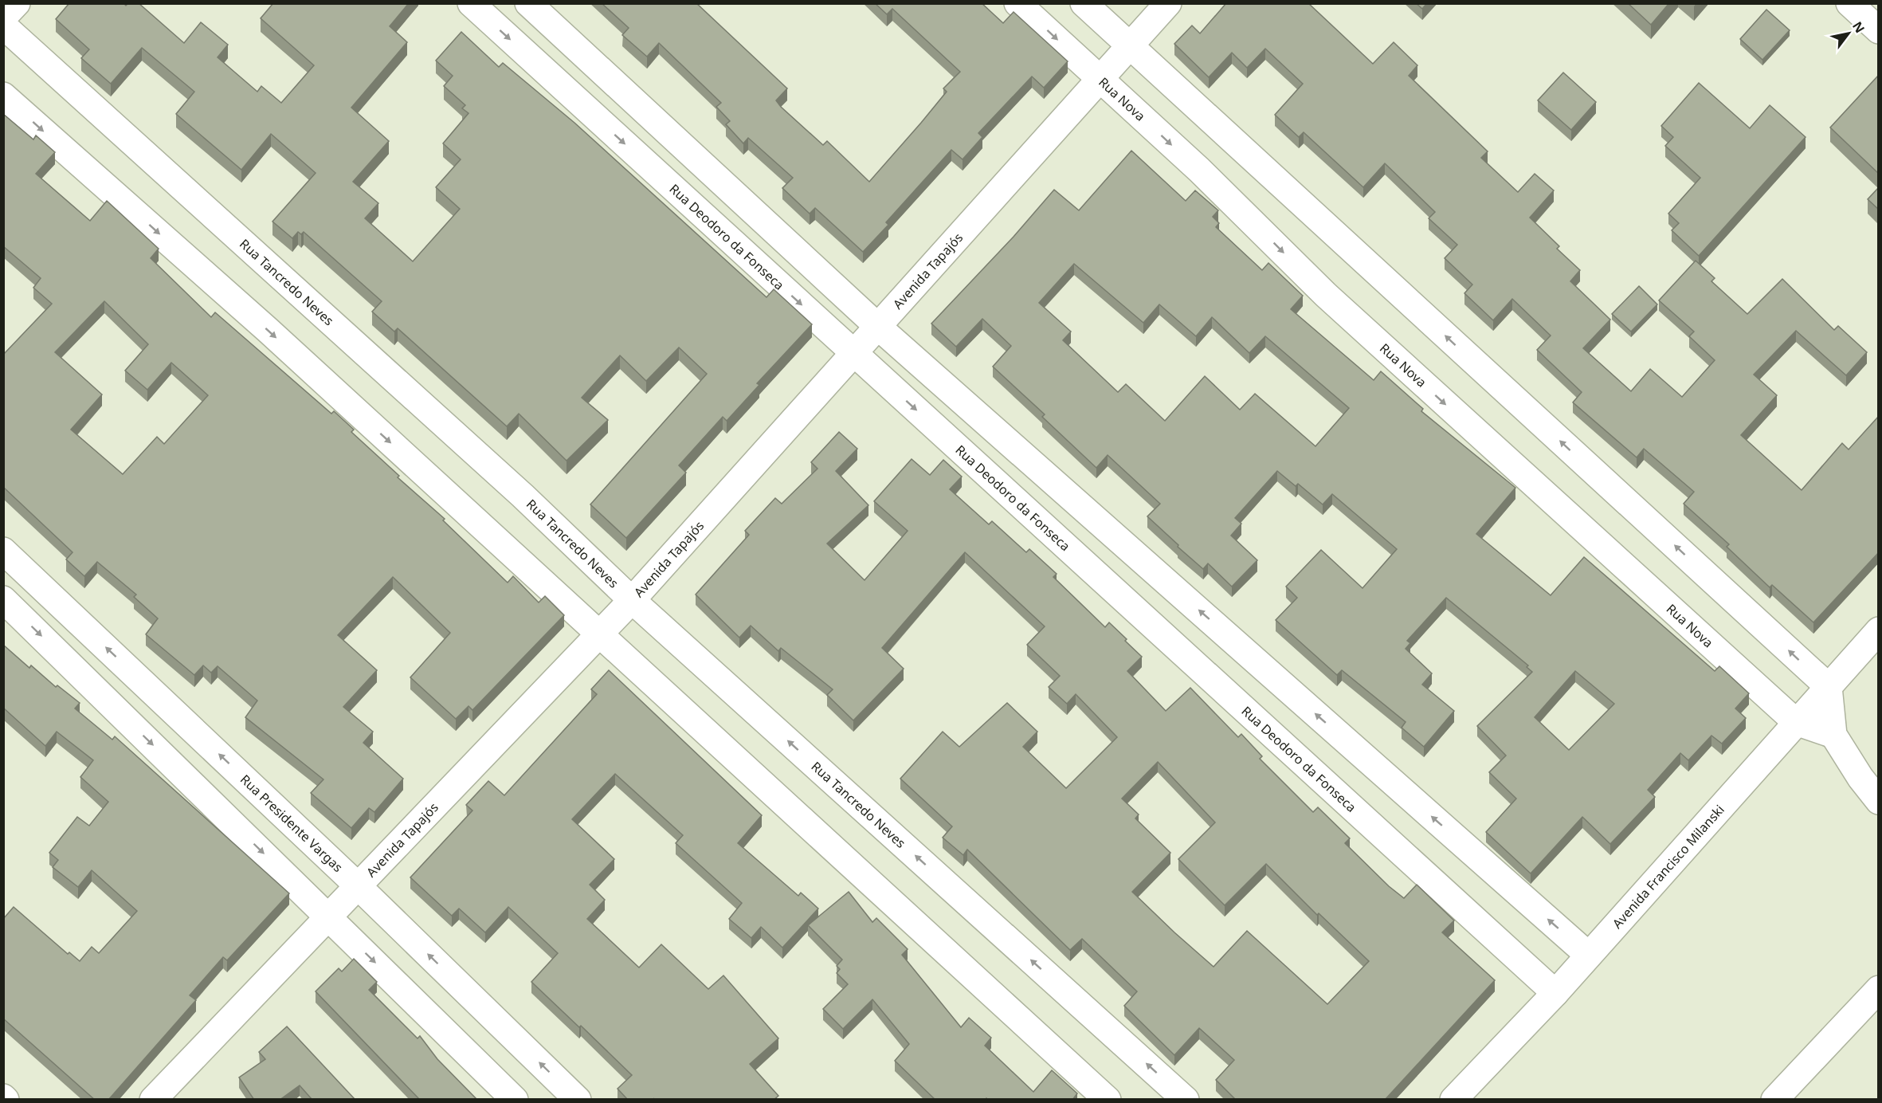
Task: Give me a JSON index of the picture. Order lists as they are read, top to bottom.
{
  "streets": {
    "street": [
      "Rua Nova",
      "Rua Deodoro da Fonseca",
      "Avenida Tapajós",
      "Rua Tancredo Neves",
      "Rua Presidente Vargas",
      "Avenida Francisco Milanski"
    ]
  },
  "crossings": [
    ["Rua Nova", "Avenida Tapajós"],
    ["Rua Nova", "Avenida Francisco Milanski"],
    ["Rua Deodoro da Fonseca", "Avenida Tapajós"],
    ["Rua Deodoro da Fonseca", "Avenida Francisco Milanski"],
    ["Avenida Tapajós", "Rua Tancredo Neves"],
    ["Avenida Tapajós", "Rua Presidente Vargas"]
  ],
  "north": "top right"
}
